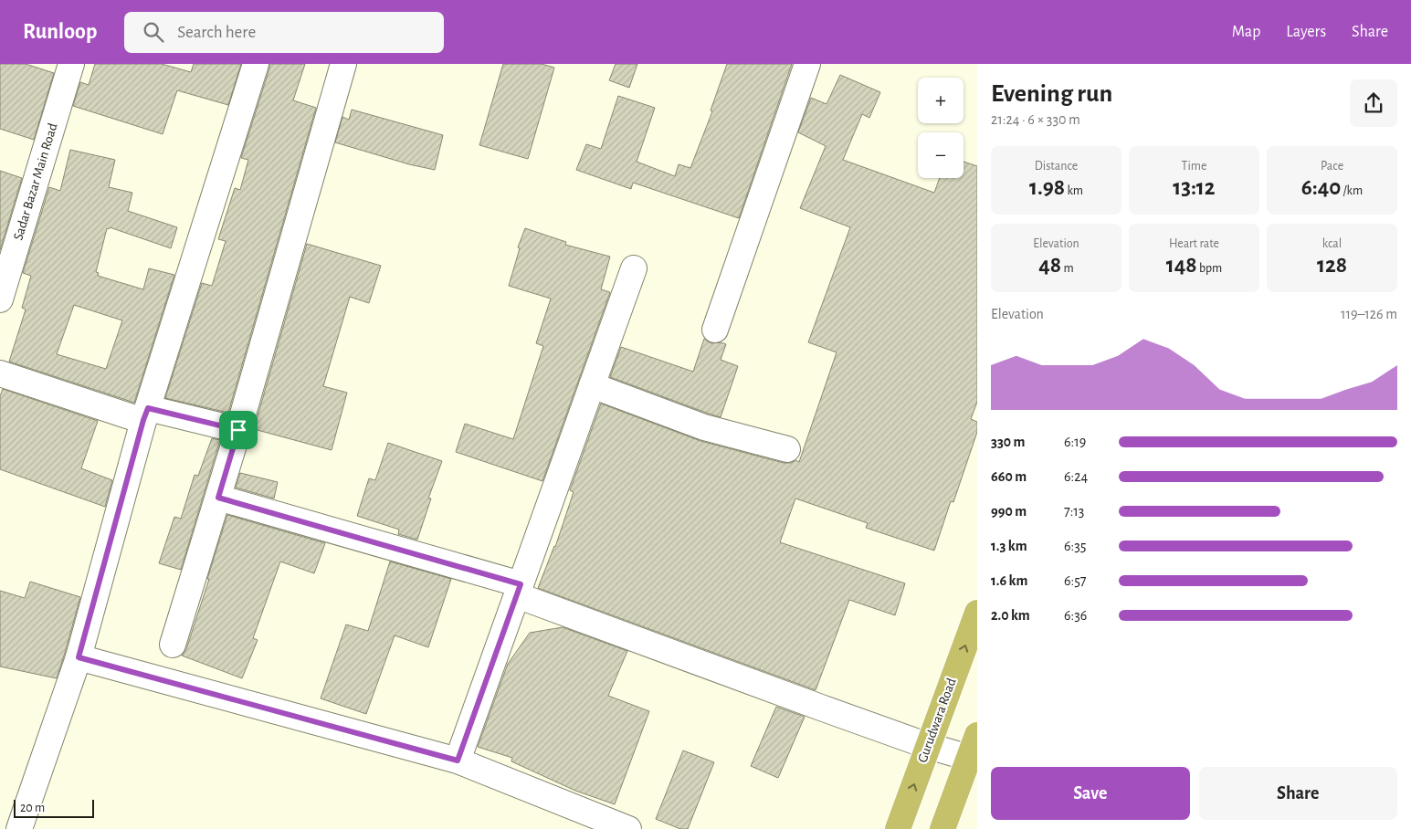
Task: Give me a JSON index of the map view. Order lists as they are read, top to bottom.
{
  "streets": {
    "main road": ["Gurudwara Road"],
    "street": ["Sadar Bazar Main Road"]
  },
  "scale_bar": "20 m",
  "page": {
    "header": "Runloop",
    "search": "Search here",
    "nav": ["Map", "Layers", "Share"],
    "heading": ["Evening run", "21:24 · 6 × 330 m"],
    "map_buttons": ["+", "−"],
    "stats": [
      ["Distance", "1.98 km"],
      ["Time", "13:12"],
      ["Pace", "6:40 /km"],
      ["Elevation", "48 m"],
      ["Heart rate", "148 bpm"],
      ["kcal", "128"]
    ],
    "chart": ["Elevation", "119–126 m"],
    "list": [
      {
        "name": "330 m",
        "note": "6:19"
      },
      {
        "name": "660 m",
        "note": "6:24"
      },
      {
        "name": "990 m",
        "note": "7:13"
      },
      {
        "name": "1.3 km",
        "note": "6:35"
      },
      {
        "name": "1.6 km",
        "note": "6:57"
      },
      {
        "name": "2.0 km",
        "note": "6:36"
      }
    ],
    "buttons": ["Save", "Share"],
    "scale": "20 m"
  }
}
